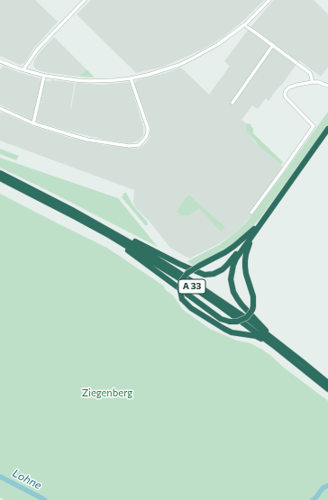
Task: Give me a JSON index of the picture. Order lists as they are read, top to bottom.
{
  "streets": {
    "highway": ["A 33"]
  },
  "water": ["Lohne"],
  "parks": ["Ziegenberg"]
}
